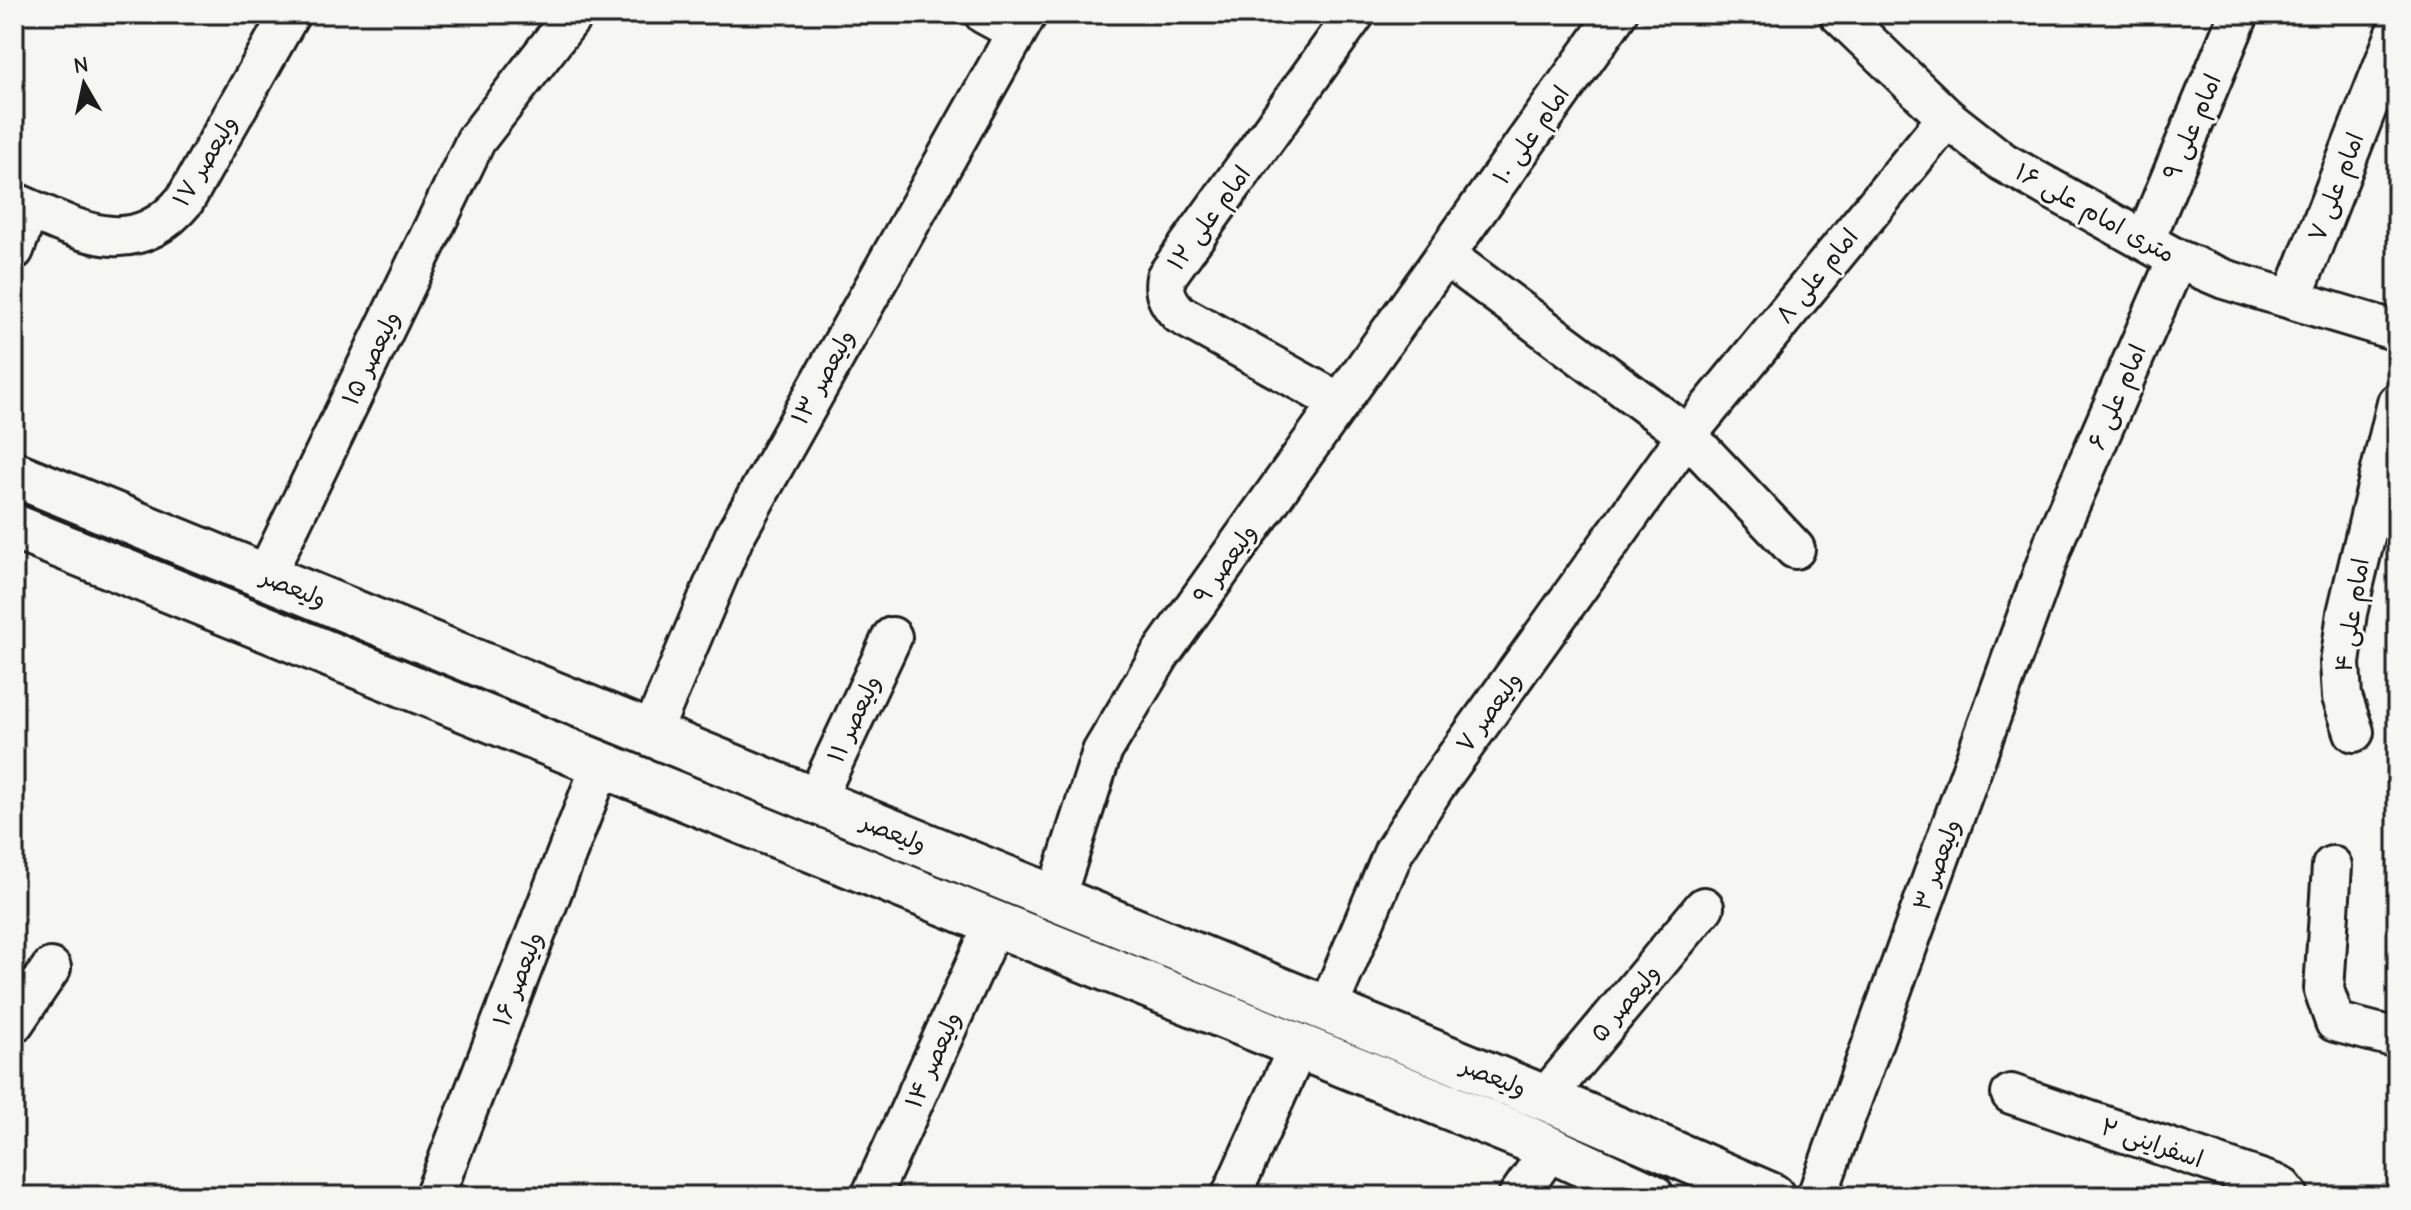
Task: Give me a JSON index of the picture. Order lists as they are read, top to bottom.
{
  "streets": {
    "main road": ["ولیعصر"],
    "street": [
      "امام علی ۹",
      "امام علی ۱۰",
      "ولیعصر ۱۷",
      "امام علی ۷",
      "۱۶ متری امام علی",
      "امام علی ۱۲",
      "امام علی ۸",
      "ولیعصر ۱۵",
      "ولیعصر ۱۳",
      "امام علی ۶",
      "ولیعصر ۹",
      "امام علی ۴",
      "ولیعصر ۷",
      "ولیعصر ۱۱",
      "ولیعصر ۳",
      "ولیعصر ۱۶",
      "ولیعصر ۵",
      "ولیعصر ۱۴",
      "اسفراینی ۲"
    ]
  },
  "crossings": [
    ["امام علی ۹", "۱۶ متری امام علی"],
    ["امام علی ۹", "امام علی ۶"],
    ["امام علی ۱۰", "ولیعصر ۹"],
    ["امام علی ۷", "۱۶ متری امام علی"],
    ["۱۶ متری امام علی", "امام علی ۸"],
    ["۱۶ متری امام علی", "امام علی ۶"],
    ["امام علی ۱۲", "ولیعصر ۹"],
    ["امام علی ۸", "ولیعصر ۷"],
    ["ولیعصر ۱۵", "ولیعصر"],
    ["ولیعصر ۱۳", "ولیعصر"],
    ["امام علی ۶", "ولیعصر ۳"],
    ["ولیعصر ۹", "ولیعصر"],
    ["ولیعصر", "ولیعصر ۷"],
    ["ولیعصر", "ولیعصر ۱۱"],
    ["ولیعصر", "ولیعصر ۱۶"],
    ["ولیعصر", "ولیعصر ۵"],
    ["ولیعصر", "ولیعصر ۱۴"]
  ],
  "north": "top"
}
